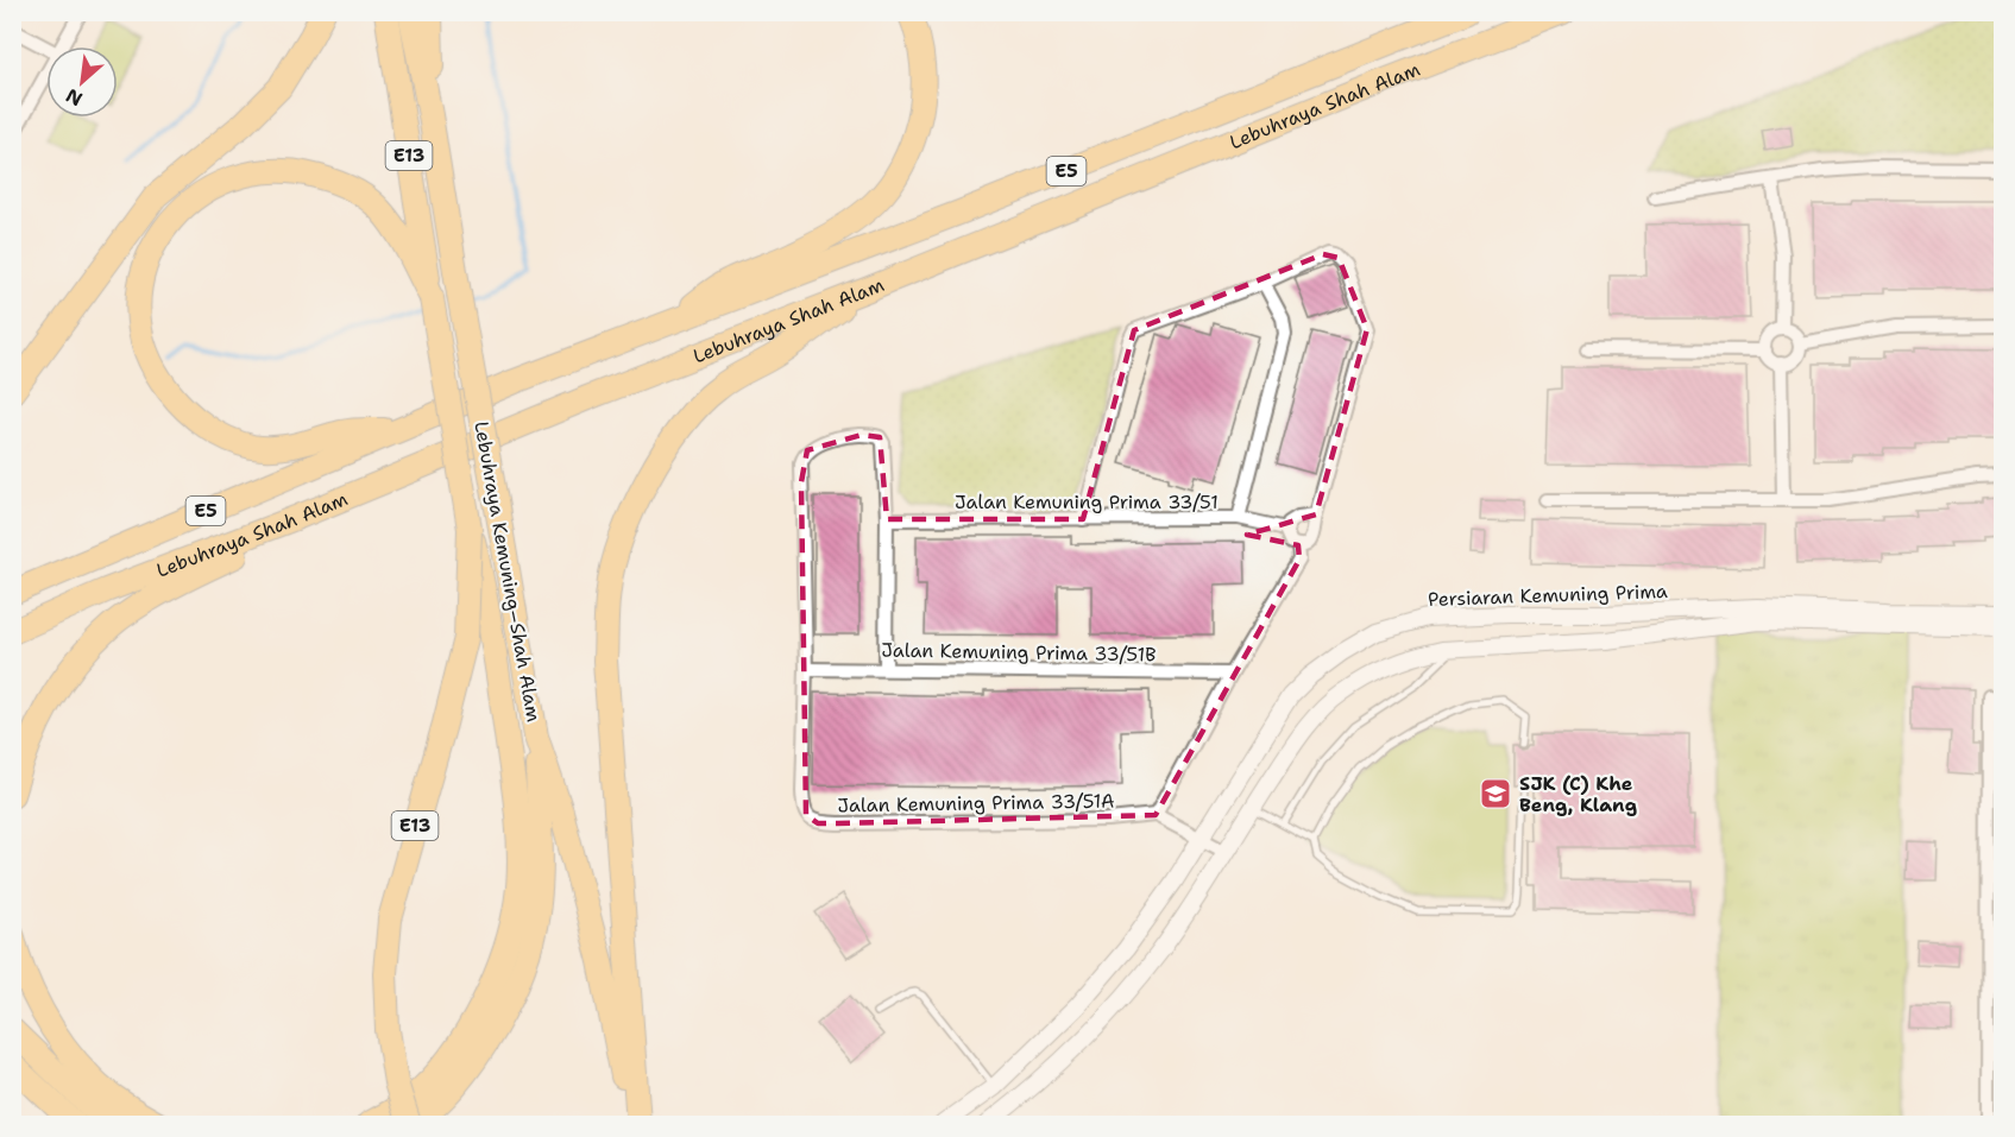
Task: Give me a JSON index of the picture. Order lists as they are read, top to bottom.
{
  "streets": {
    "highway": [
      "Lebuhraya Shah Alam",
      "E13",
      "E5",
      "Lebuhraya Kemuning–Shah Alam"
    ],
    "street": [
      "Jalan Kemuning Prima 33/51",
      "Persiaran Kemuning Prima",
      "Jalan Kemuning Prima 33/51B",
      "Jalan Kemuning Prima 33/51A"
    ]
  },
  "crossings": [
    ["Jalan Kemuning Prima 33/51B", "Jalan Kemuning Prima 33/51A"]
  ],
  "places": {
    "school or university": ["SJK (C) Khe Beng, Klang"]
  },
  "north": "bottom left"
}
